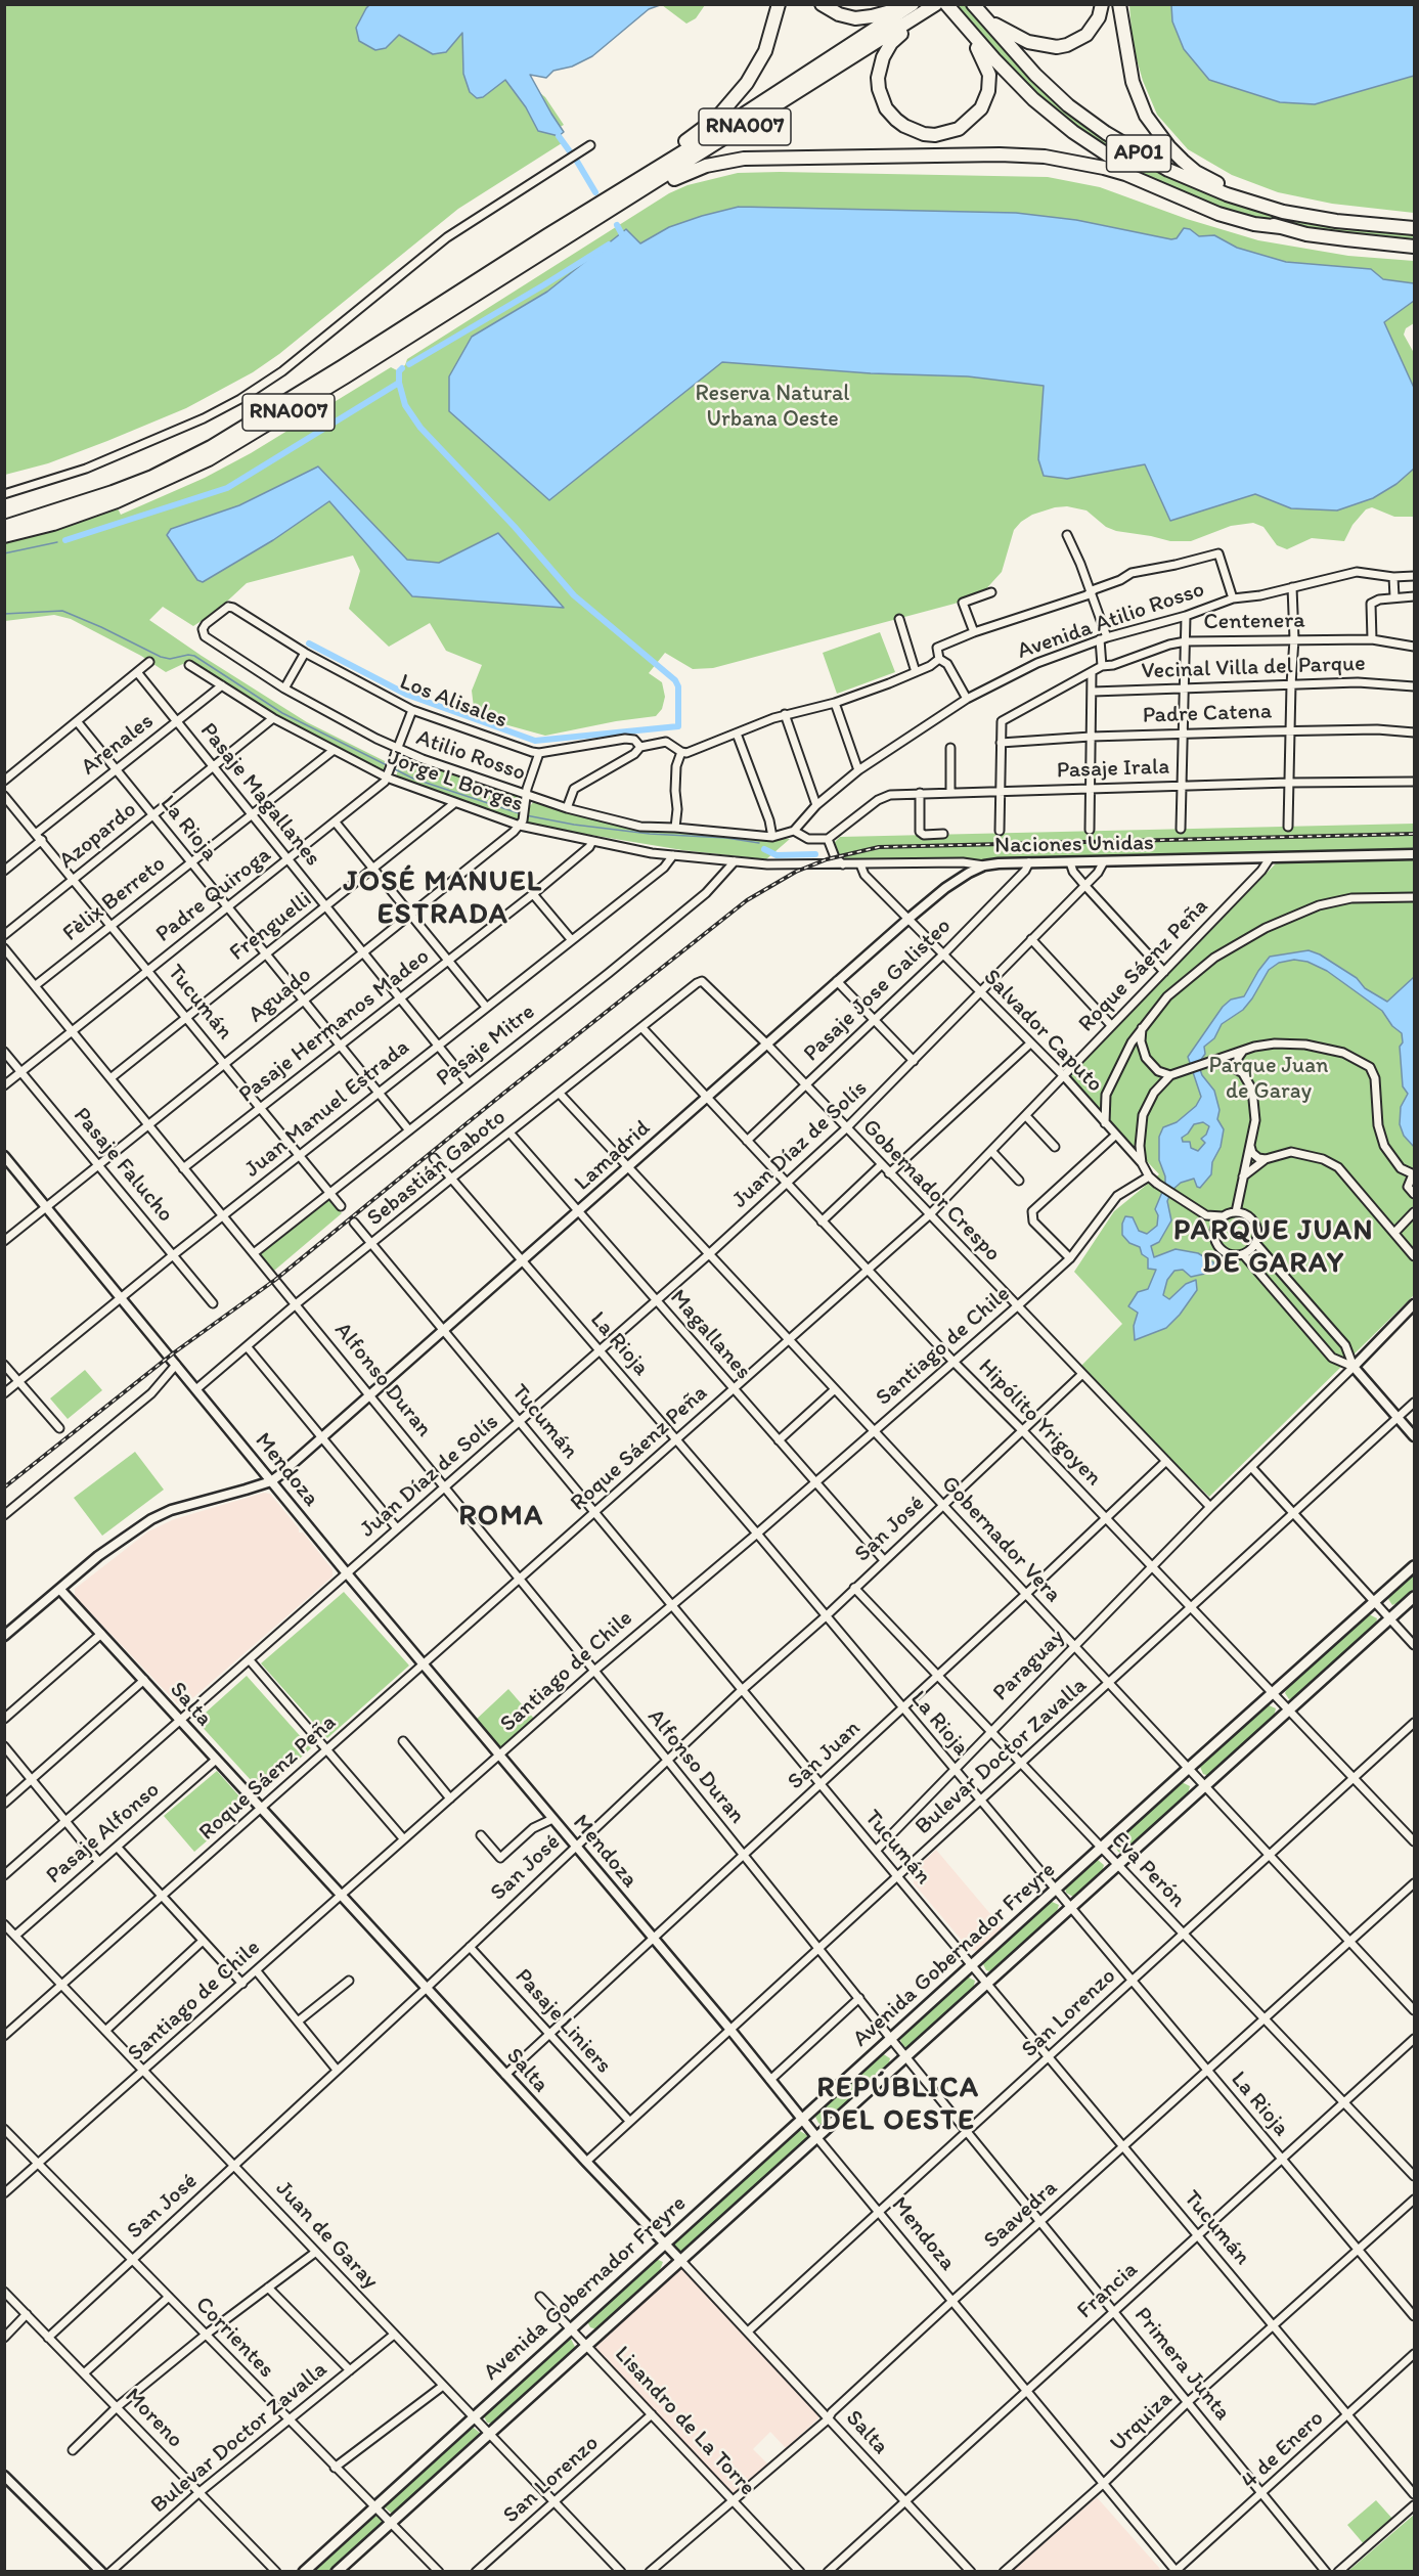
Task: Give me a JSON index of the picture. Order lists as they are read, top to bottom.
{
  "streets": {
    "highway": ["RNA007", "AP01"],
    "main road": ["Avenida Gobernador Freyre"],
    "street": [
      "Avenida Atilio Rosso",
      "Centenera",
      "Vecinal Villa del Parque",
      "Los Alisales",
      "Padre Catena",
      "Arenales",
      "Atilio Rosso",
      "Pasaje Irala",
      "Jorge L Borges",
      "Pasaje Magallanes",
      "La Rioja",
      "Azopardo",
      "Naciones Unidas",
      "Padre Quiroga",
      "Fèlix Berreto",
      "Frenguelli",
      "Roque Sáenz Peña",
      "Pasaje Jose Galisteo",
      "Aguado",
      "Tucumán",
      "Pasaje Hermanos Madeo",
      "Salvador Caputo",
      "Pasaje Mitre",
      "Juan Manuel Estrada",
      "Juan Díaz de Solís",
      "Lamadrid",
      "Pasaje Falucho",
      "Sebastián Gaboto",
      "Gobernador Crespo",
      "Magallanes",
      "Santiago de Chile",
      "Alfonso Duran",
      "Hipólito Yrigoyen",
      "Mendoza",
      "San José",
      "Gobernador Vera",
      "Paraguay",
      "Salta",
      "San Juan",
      "Bulevar Doctor Zavalla",
      "Pasaje Alfonso",
      "Eva Perón",
      "San Lorenzo",
      "Pasaje Liniers",
      "Saavedra",
      "Juan de Garay",
      "Francia",
      "Corrientes",
      "Primera Junta",
      "Moreno",
      "Lisandro de La Torre",
      "Urquiza",
      "4 de Enero"
    ]
  },
  "crossings": [
    ["RNA007", "AP01"],
    ["Centenera", "Padre Catena"],
    ["Los Alisales", "Atilio Rosso"],
    ["Los Alisales", "Padre Quiroga"],
    ["Arenales", "Jorge L Borges"],
    ["Arenales", "Pasaje Magallanes"],
    ["Arenales", "La Rioja"],
    ["Arenales", "Tucumán"],
    ["Atilio Rosso", "Padre Quiroga"],
    ["Jorge L Borges", "Azopardo"],
    ["Jorge L Borges", "Naciones Unidas"],
    ["Jorge L Borges", "Padre Quiroga"],
    ["Jorge L Borges", "Fèlix Berreto"],
    ["Jorge L Borges", "Frenguelli"],
    ["Jorge L Borges", "Aguado"],
    ["Jorge L Borges", "Pasaje Hermanos Madeo"],
    ["Jorge L Borges", "Pasaje Mitre"],
    ["Jorge L Borges", "Juan Manuel Estrada"],
    ["Pasaje Magallanes", "Azopardo"],
    ["Pasaje Magallanes", "Padre Quiroga"],
    ["Pasaje Magallanes", "Fèlix Berreto"],
    ["Pasaje Magallanes", "Frenguelli"],
    ["Pasaje Magallanes", "Aguado"],
    ["Pasaje Magallanes", "Pasaje Hermanos Madeo"],
    ["Pasaje Magallanes", "Pasaje Mitre"],
    ["Pasaje Magallanes", "Juan Manuel Estrada"],
    ["La Rioja", "Azopardo"],
    ["La Rioja", "Padre Quiroga"],
    ["La Rioja", "Fèlix Berreto"],
    ["La Rioja", "Frenguelli"],
    ["La Rioja", "Roque Sáenz Peña"],
    ["La Rioja", "Aguado"],
    ["La Rioja", "Pasaje Hermanos Madeo"],
    ["La Rioja", "Pasaje Mitre"],
    ["La Rioja", "Juan Manuel Estrada"],
    ["La Rioja", "Juan Díaz de Solís"],
    ["La Rioja", "Lamadrid"],
    ["La Rioja", "Sebastián Gaboto"],
    ["La Rioja", "Santiago de Chile"],
    ["La Rioja", "San José"],
    ["La Rioja", "Paraguay"],
    ["La Rioja", "San Juan"],
    ["La Rioja", "Bulevar Doctor Zavalla"],
    ["La Rioja", "Avenida Gobernador Freyre"],
    ["La Rioja", "San Lorenzo"],
    ["La Rioja", "Saavedra"],
    ["La Rioja", "Francia"],
    ["La Rioja", "Urquiza"],
    ["Azopardo", "Tucumán"],
    ["Naciones Unidas", "Roque Sáenz Peña"],
    ["Naciones Unidas", "Pasaje Jose Galisteo"],
    ["Naciones Unidas", "Salvador Caputo"],
    ["Naciones Unidas", "Pasaje Mitre"],
    ["Naciones Unidas", "Juan Díaz de Solís"],
    ["Naciones Unidas", "Lamadrid"],
    ["Padre Quiroga", "Tucumán"],
    ["Padre Quiroga", "Pasaje Falucho"],
    ["Padre Quiroga", "Alfonso Duran"],
    ["Fèlix Berreto", "Tucumán"],
    ["Fèlix Berreto", "Alfonso Duran"],
    ["Frenguelli", "Tucumán"],
    ["Frenguelli", "Alfonso Duran"],
    ["Roque Sáenz Peña", "Tucumán"],
    ["Roque Sáenz Peña", "Salvador Caputo"],
    ["Roque Sáenz Peña", "Gobernador Crespo"],
    ["Roque Sáenz Peña", "Magallanes"],
    ["Roque Sáenz Peña", "Alfonso Duran"],
    ["Roque Sáenz Peña", "Hipólito Yrigoyen"],
    ["Roque Sáenz Peña", "Mendoza"],
    ["Roque Sáenz Peña", "Gobernador Vera"],
    ["Roque Sáenz Peña", "Salta"],
    ["Roque Sáenz Peña", "Juan de Garay"],
    ["Pasaje Jose Galisteo", "Salvador Caputo"],
    ["Pasaje Jose Galisteo", "Gobernador Crespo"],
    ["Pasaje Jose Galisteo", "Hipólito Yrigoyen"],
    ["Aguado", "Tucumán"],
    ["Aguado", "Pasaje Falucho"],
    ["Aguado", "Alfonso Duran"],
    ["Aguado", "Mendoza"],
    ["Tucumán", "Pasaje Hermanos Madeo"],
    ["Tucumán", "Pasaje Mitre"],
    ["Tucumán", "Juan Manuel Estrada"],
    ["Tucumán", "Juan Díaz de Solís"],
    ["Tucumán", "Lamadrid"],
    ["Tucumán", "Sebastián Gaboto"],
    ["Tucumán", "Santiago de Chile"],
    ["Tucumán", "San José"],
    ["Tucumán", "Paraguay"],
    ["Tucumán", "San Juan"],
    ["Tucumán", "Bulevar Doctor Zavalla"],
    ["Tucumán", "Avenida Gobernador Freyre"],
    ["Tucumán", "San Lorenzo"],
    ["Tucumán", "Saavedra"],
    ["Tucumán", "Francia"],
    ["Tucumán", "Urquiza"],
    ["Tucumán", "4 de Enero"],
    ["Pasaje Hermanos Madeo", "Alfonso Duran"],
    ["Salvador Caputo", "Juan Díaz de Solís"],
    ["Salvador Caputo", "Lamadrid"],
    ["Salvador Caputo", "Santiago de Chile"],
    ["Pasaje Mitre", "Alfonso Duran"],
    ["Juan Manuel Estrada", "Pasaje Falucho"],
    ["Juan Manuel Estrada", "Alfonso Duran"],
    ["Juan Manuel Estrada", "Mendoza"],
    ["Juan Díaz de Solís", "Gobernador Crespo"],
    ["Juan Díaz de Solís", "Magallanes"],
    ["Juan Díaz de Solís", "Alfonso Duran"],
    ["Juan Díaz de Solís", "Hipólito Yrigoyen"],
    ["Juan Díaz de Solís", "Mendoza"],
    ["Juan Díaz de Solís", "Gobernador Vera"],
    ["Juan Díaz de Solís", "Salta"],
    ["Lamadrid", "Gobernador Crespo"],
    ["Lamadrid", "Magallanes"],
    ["Lamadrid", "Alfonso Duran"],
    ["Lamadrid", "Hipólito Yrigoyen"],
    ["Lamadrid", "Mendoza"],
    ["Lamadrid", "Gobernador Vera"],
    ["Sebastián Gaboto", "Gobernador Crespo"],
    ["Sebastián Gaboto", "Magallanes"],
    ["Sebastián Gaboto", "Alfonso Duran"],
    ["Sebastián Gaboto", "Hipólito Yrigoyen"],
    ["Sebastián Gaboto", "Mendoza"],
    ["Sebastián Gaboto", "Gobernador Vera"],
    ["Gobernador Crespo", "Santiago de Chile"],
    ["Gobernador Crespo", "San José"],
    ["Gobernador Crespo", "Paraguay"],
    ["Gobernador Crespo", "San Juan"],
    ["Magallanes", "Santiago de Chile"],
    ["Magallanes", "San José"],
    ["Santiago de Chile", "Alfonso Duran"],
    ["Santiago de Chile", "Hipólito Yrigoyen"],
    ["Santiago de Chile", "Mendoza"],
    ["Santiago de Chile", "Gobernador Vera"],
    ["Santiago de Chile", "Salta"],
    ["Santiago de Chile", "Juan de Garay"],
    ["Santiago de Chile", "Corrientes"],
    ["Alfonso Duran", "San José"],
    ["Alfonso Duran", "San Juan"],
    ["Alfonso Duran", "Bulevar Doctor Zavalla"],
    ["Alfonso Duran", "Avenida Gobernador Freyre"],
    ["Alfonso Duran", "Primera Junta"],
    ["Hipólito Yrigoyen", "San José"],
    ["Hipólito Yrigoyen", "Paraguay"],
    ["Hipólito Yrigoyen", "San Juan"],
    ["Hipólito Yrigoyen", "Bulevar Doctor Zavalla"],
    ["Hipólito Yrigoyen", "Avenida Gobernador Freyre"],
    ["Hipólito Yrigoyen", "San Lorenzo"],
    ["Mendoza", "San José"],
    ["Mendoza", "San Juan"],
    ["Mendoza", "Bulevar Doctor Zavalla"],
    ["Mendoza", "Avenida Gobernador Freyre"],
    ["Mendoza", "San Lorenzo"],
    ["Mendoza", "Saavedra"],
    ["Mendoza", "Francia"],
    ["Mendoza", "Urquiza"],
    ["Mendoza", "4 de Enero"],
    ["San José", "Gobernador Vera"],
    ["San José", "Salta"],
    ["San José", "Eva Perón"],
    ["San José", "Pasaje Liniers"],
    ["San José", "Juan de Garay"],
    ["San José", "Corrientes"],
    ["San José", "Moreno"],
    ["Gobernador Vera", "Paraguay"],
    ["Gobernador Vera", "San Juan"],
    ["Gobernador Vera", "Bulevar Doctor Zavalla"],
    ["Gobernador Vera", "Avenida Gobernador Freyre"],
    ["Gobernador Vera", "San Lorenzo"],
    ["Gobernador Vera", "Saavedra"],
    ["Paraguay", "Eva Perón"],
    ["Salta", "San Juan"],
    ["Salta", "Bulevar Doctor Zavalla"],
    ["Salta", "Pasaje Alfonso"],
    ["Salta", "Avenida Gobernador Freyre"],
    ["Salta", "San Lorenzo"],
    ["Salta", "Saavedra"],
    ["Salta", "Francia"],
    ["San Juan", "Eva Perón"],
    ["San Juan", "Pasaje Liniers"],
    ["Bulevar Doctor Zavalla", "Eva Perón"],
    ["Bulevar Doctor Zavalla", "Pasaje Liniers"],
    ["Bulevar Doctor Zavalla", "Juan de Garay"],
    ["Bulevar Doctor Zavalla", "Corrientes"],
    ["Bulevar Doctor Zavalla", "Moreno"],
    ["Pasaje Alfonso", "Juan de Garay"],
    ["Eva Perón", "Avenida Gobernador Freyre"],
    ["Eva Perón", "San Lorenzo"],
    ["Eva Perón", "Saavedra"],
    ["Eva Perón", "Francia"],
    ["Avenida Gobernador Freyre", "Juan de Garay"],
    ["Avenida Gobernador Freyre", "Corrientes"],
    ["Avenida Gobernador Freyre", "Primera Junta"],
    ["Avenida Gobernador Freyre", "Lisandro de La Torre"],
    ["San Lorenzo", "Juan de Garay"],
    ["San Lorenzo", "Primera Junta"],
    ["San Lorenzo", "Lisandro de La Torre"],
    ["Saavedra", "Primera Junta"],
    ["Saavedra", "Lisandro de La Torre"],
    ["Francia", "Primera Junta"],
    ["Primera Junta", "Urquiza"],
    ["Primera Junta", "4 de Enero"]
  ],
  "districts": [
    "JOSÉ MANUEL ESTRADA",
    "PARQUE JUAN DE GARAY",
    "ROMA",
    "REPÚBLICA DEL OESTE"
  ],
  "parks": ["Reserva Natural Urbana Oeste", "Parque Juan de Garay"]
}
